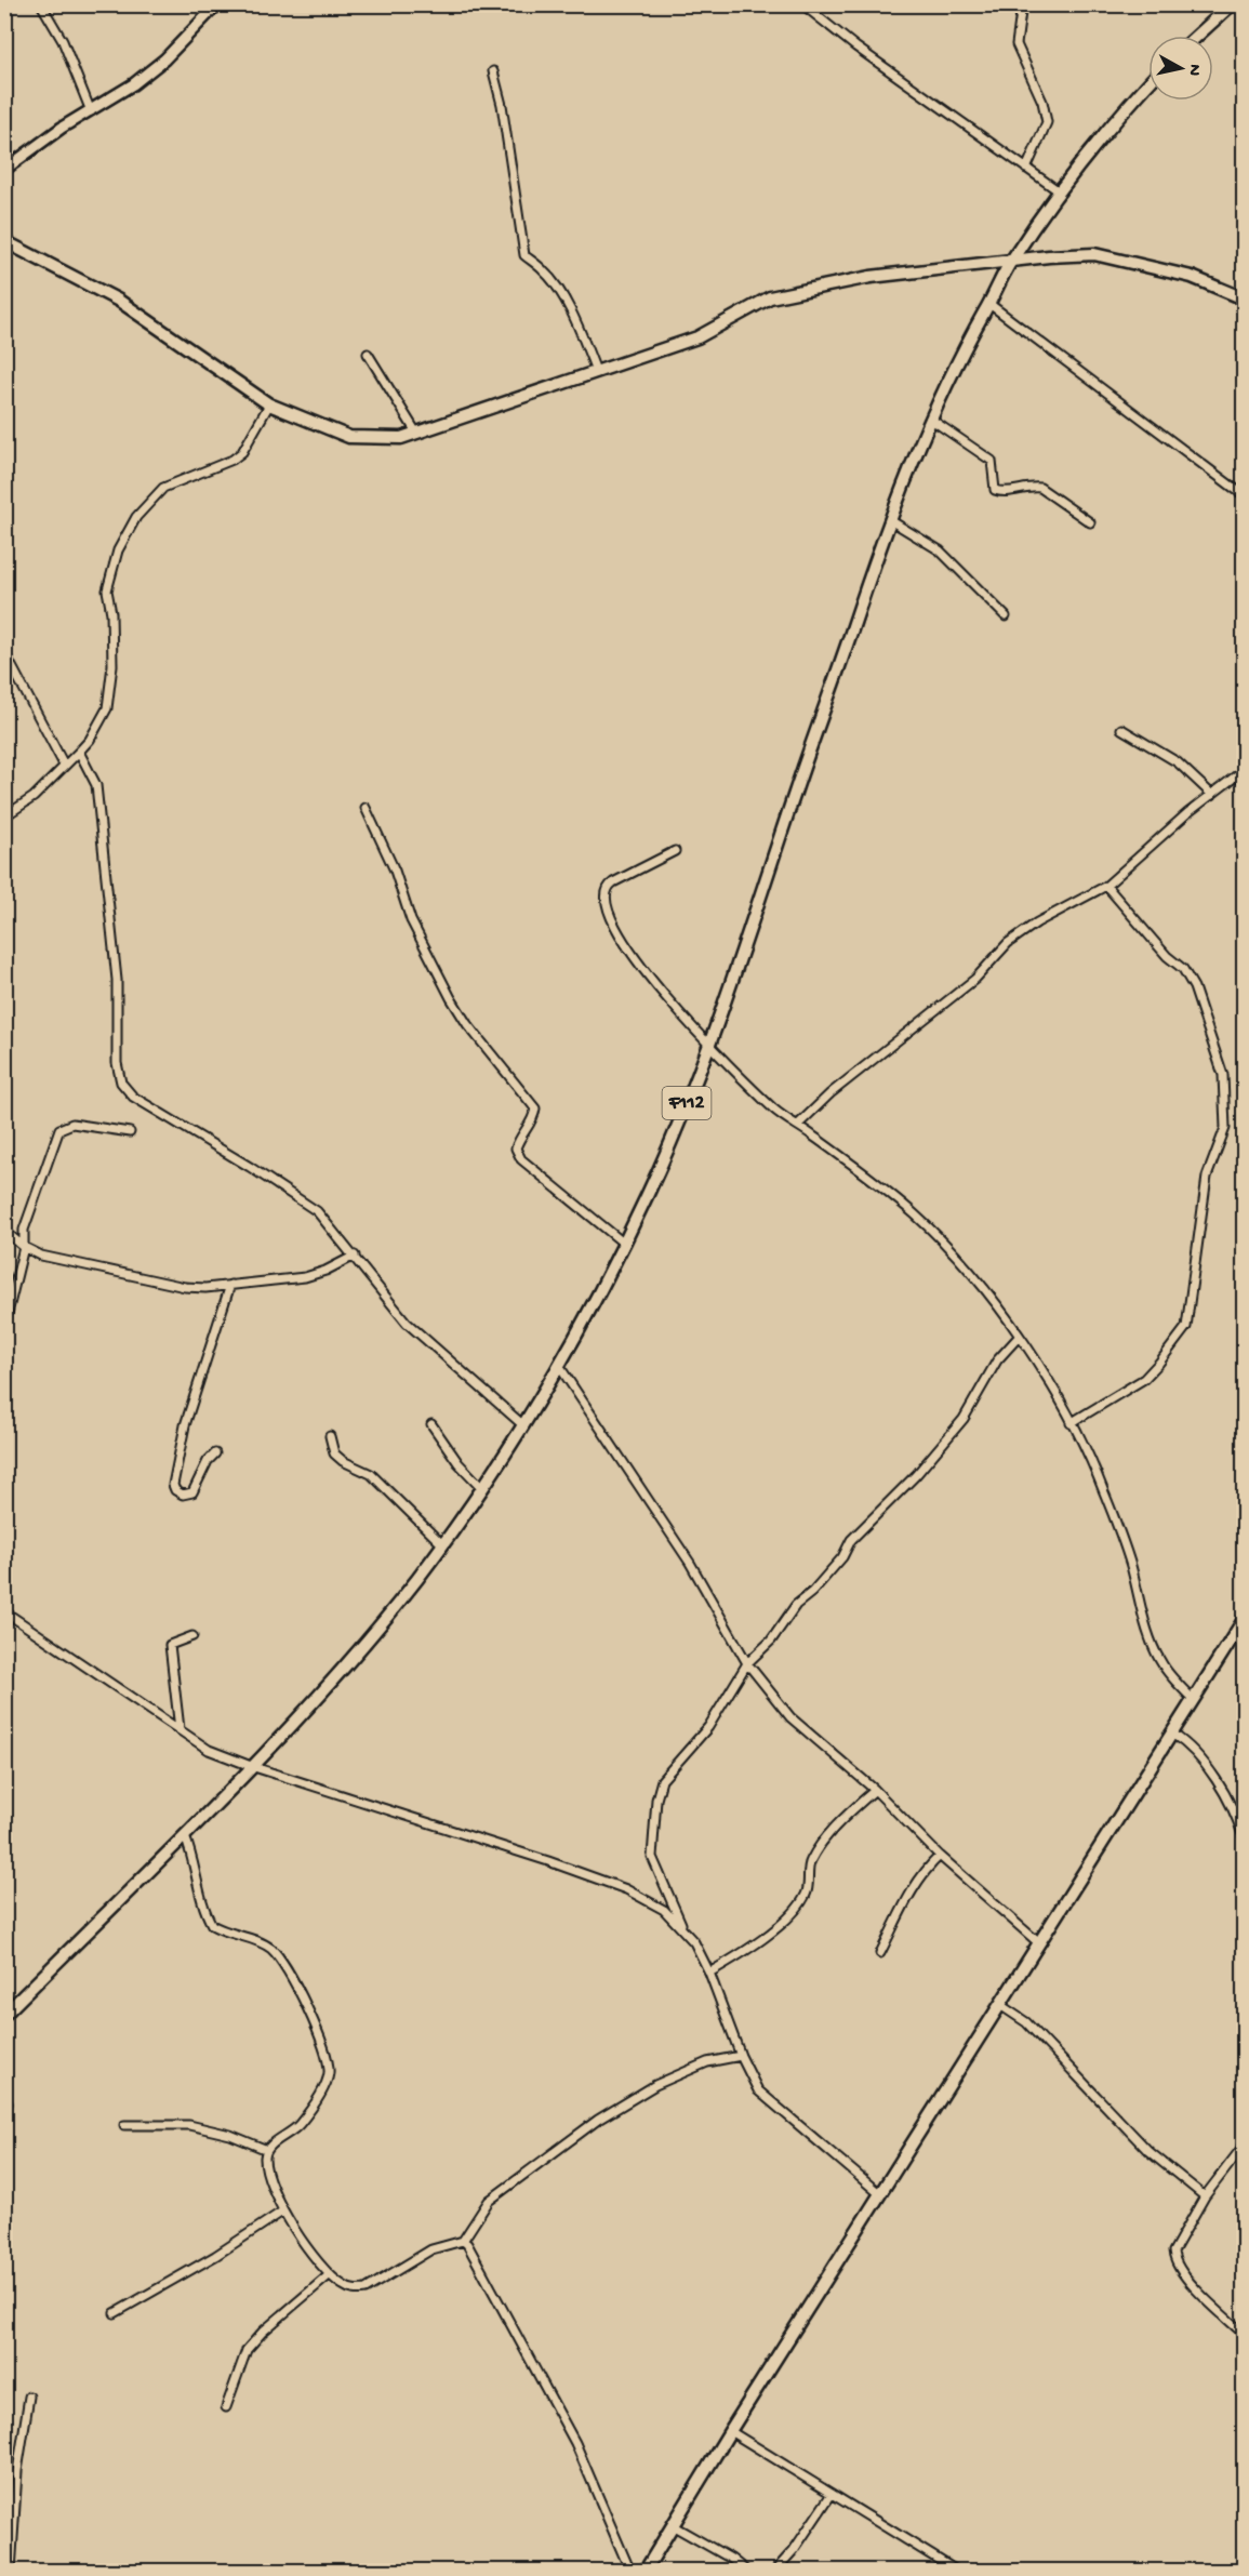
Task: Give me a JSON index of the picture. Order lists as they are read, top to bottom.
{
  "streets": {
    "main road": ["F112"]
  },
  "north": "right"
}
